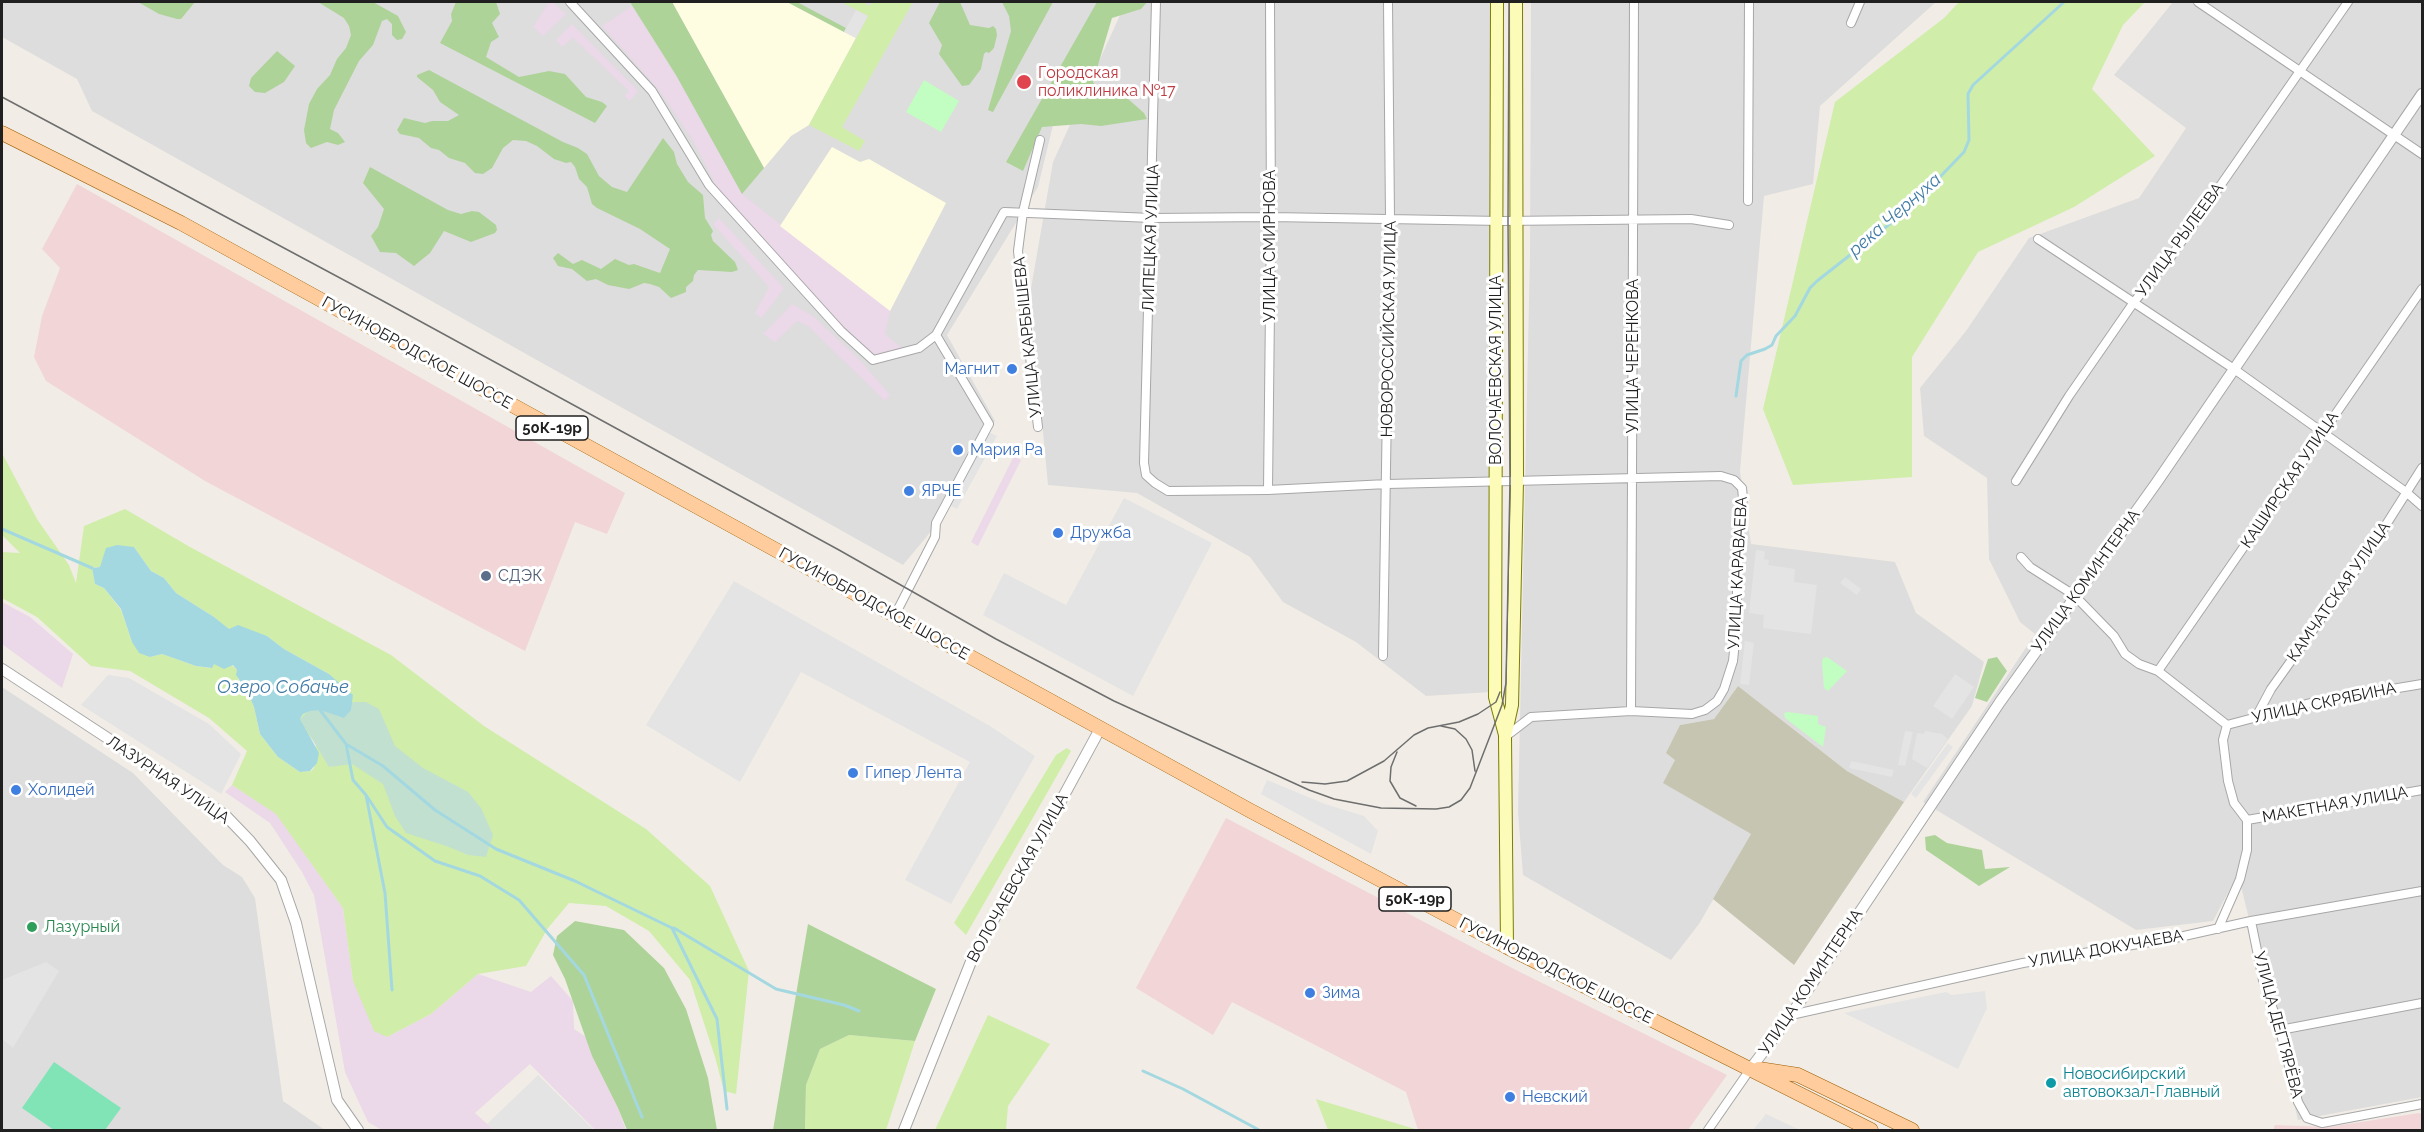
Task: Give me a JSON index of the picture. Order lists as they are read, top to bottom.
{
  "streets": {
    "main road": ["ГУСИНОБРОДСКОЕ ШОССЕ", "ВОЛОЧАЕВСКАЯ УЛИЦА", "50К-19р"],
    "street": [
      "ЛИПЕЦКАЯ УЛИЦА",
      "УЛИЦА РЫЛЕЕВА",
      "УЛИЦА СМИРНОВА",
      "НОВОРОССИЙСКАЯ УЛИЦА",
      "УЛИЦА КАРБЫШЕВА",
      "УЛИЦА ЧЕРЕНКОВА",
      "КАШИРСКАЯ УЛИЦА",
      "УЛИЦА КАРАВАЕВА",
      "УЛИЦА КОМИНТЕРНА",
      "КАМЧАТСКАЯ УЛИЦА",
      "УЛИЦА СКРЯБИНА",
      "ЛАЗУРНАЯ УЛИЦА",
      "МАКЕТНАЯ УЛИЦА",
      "УЛИЦА ДОКУЧАЕВА",
      "УЛИЦА ДЕГТЯРЁВА"
    ]
  },
  "crossings": [
    ["ЛИПЕЦКАЯ УЛИЦА", "УЛИЦА СМИРНОВА"],
    ["ГУСИНОБРОДСКОЕ ШОССЕ", "ВОЛОЧАЕВСКАЯ УЛИЦА"],
    ["ГУСИНОБРОДСКОЕ ШОССЕ", "УЛИЦА КОМИНТЕРНА"],
    ["УЛИЦА ЧЕРЕНКОВА", "УЛИЦА КАРАВАЕВА"],
    ["УЛИЦА КОМИНТЕРНА", "УЛИЦА ДОКУЧАЕВА"],
    ["КАМЧАТСКАЯ УЛИЦА", "УЛИЦА СКРЯБИНА"],
    ["УЛИЦА ДОКУЧАЕВА", "УЛИЦА ДЕГТЯРЁВА"]
  ],
  "water": ["река Чернуха", "Озеро Собачье"],
  "places": [
    "Городская поликлиника №17",
    "Магнит",
    "Мария Ра",
    "ЯРЧЕ",
    "Дружба",
    "СДЭК",
    "Гипер Лента",
    "Холидей",
    "Лазурный",
    "Зима",
    "Новосибирский автовокзал-Главный",
    "Невский"
  ]
}
